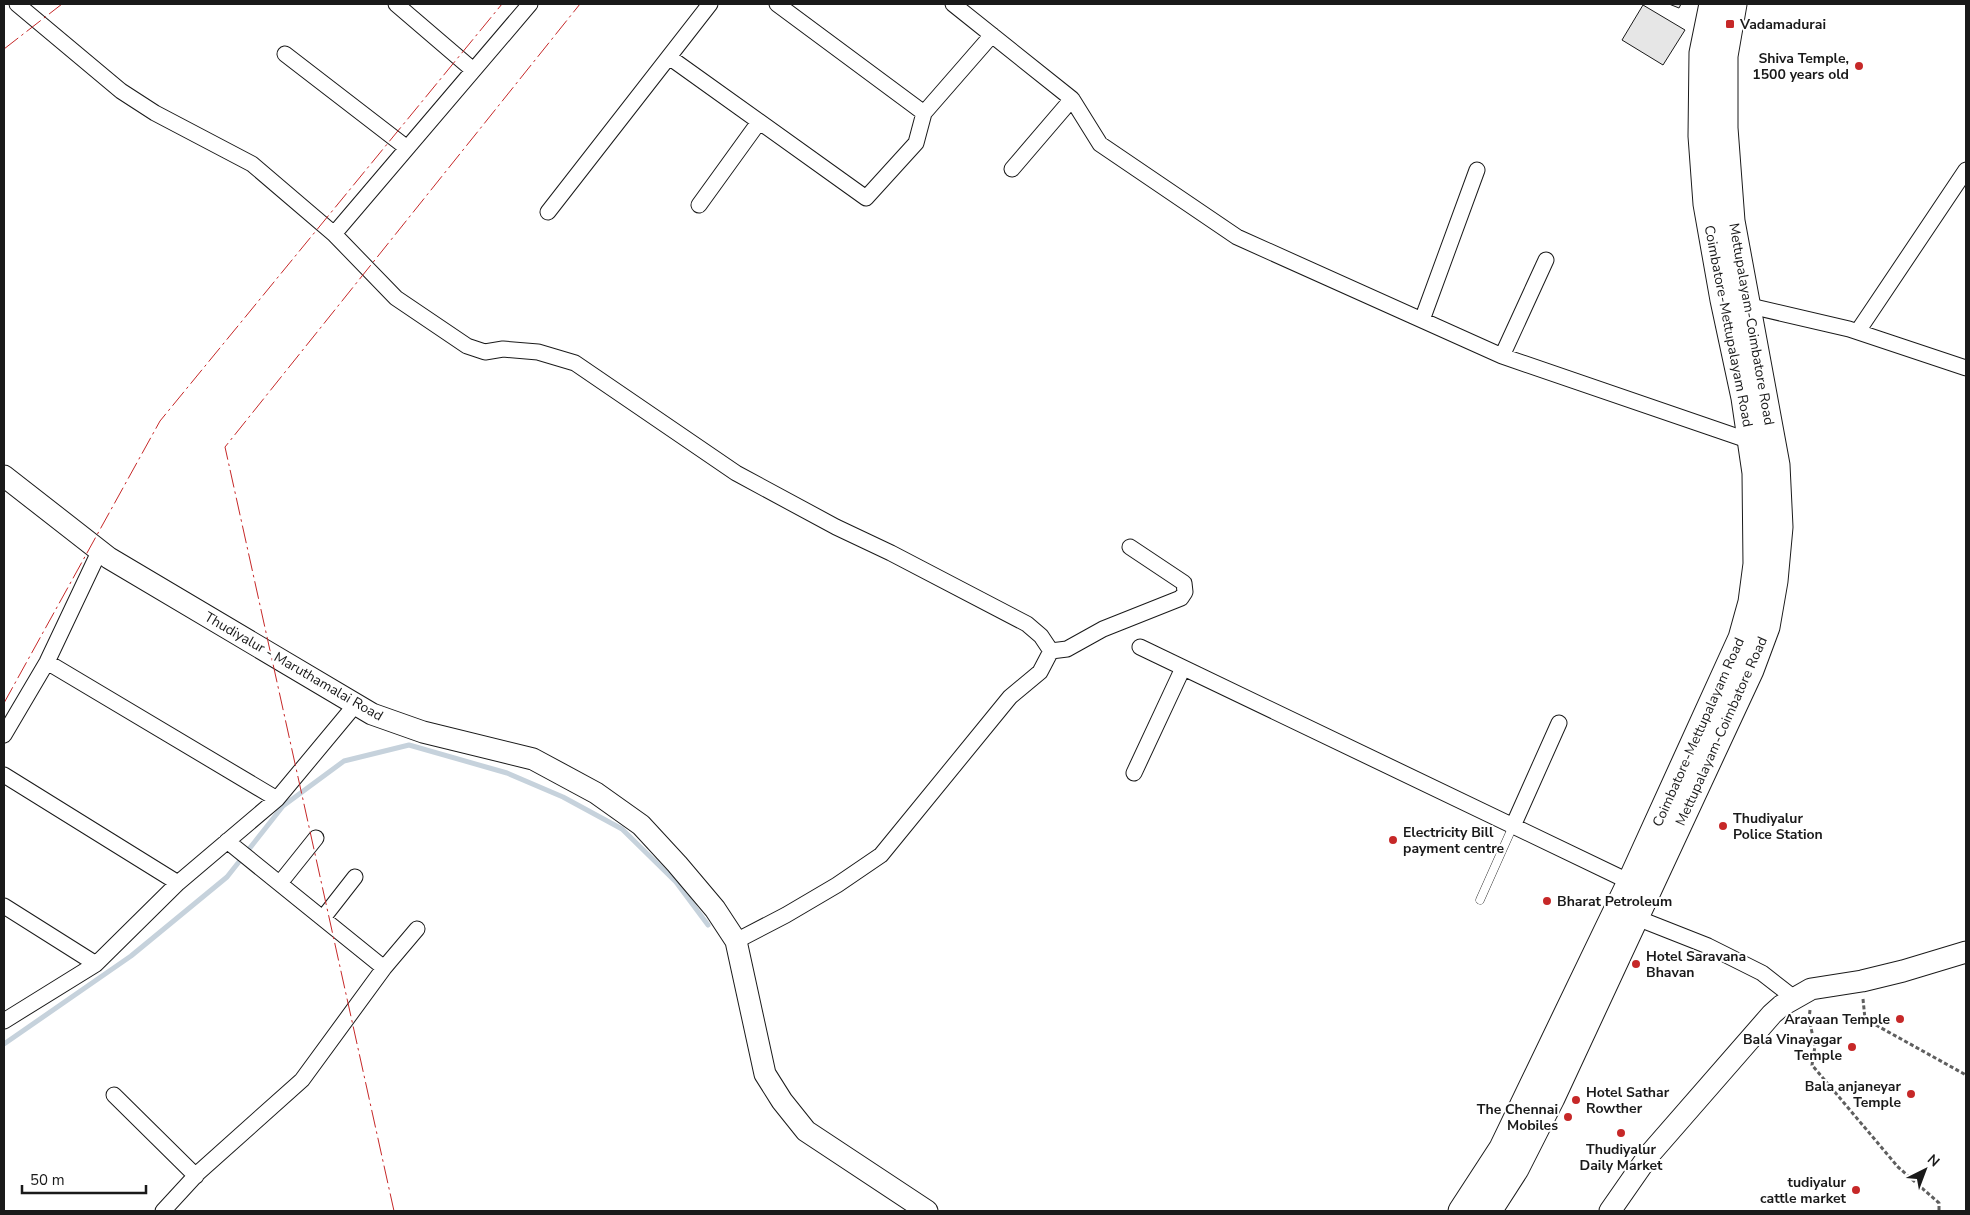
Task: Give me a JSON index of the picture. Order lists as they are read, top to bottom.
{
  "streets": {
    "highway": ["Mettupalayam-Coimbatore Road", "Coimbatore-Mettupalayam Road"],
    "main road": ["Thudiyalur - Maruthamalai Road"]
  },
  "places": {
    "transit": ["Vadamadurai"],
    "other": [
      "Shiva Temple, 1500 years old",
      "Thudiyalur Police Station",
      "Electricity Bill payment centre",
      "Bharat Petroleum",
      "Hotel Saravana Bhavan",
      "Aravaan Temple",
      "Bala Vinayagar Temple",
      "Bala anjaneyar Temple",
      "Hotel Sathar Rowther",
      "The Chennai Mobiles",
      "Thudiyalur Daily Market",
      "tudiyalur cattle market"
    ]
  },
  "scale_bar": "50 m",
  "north": "top right"
}
